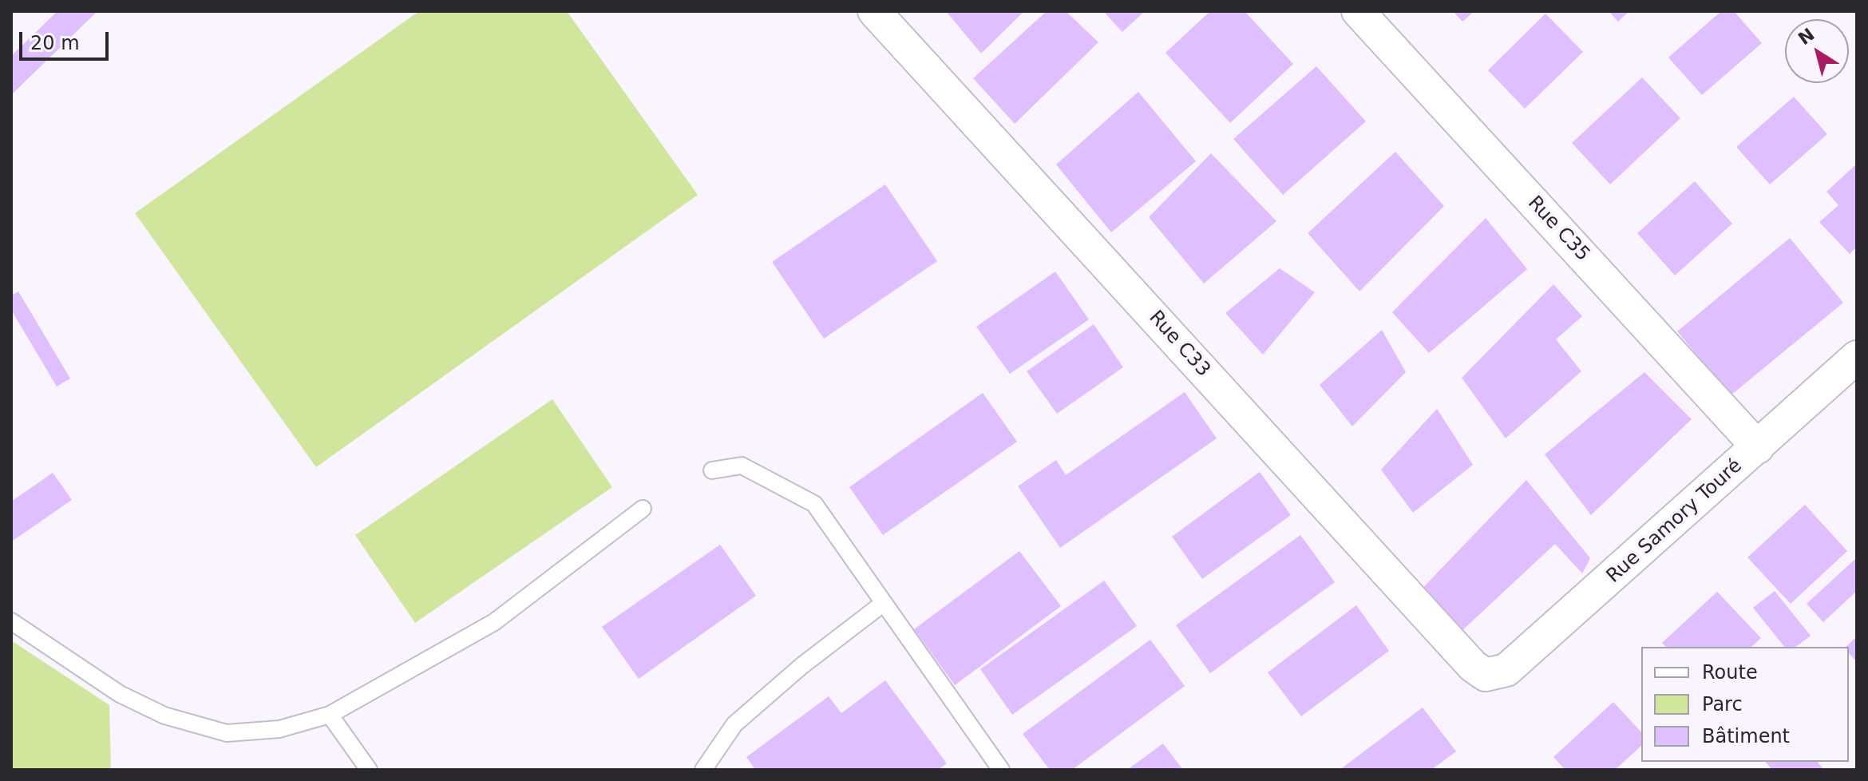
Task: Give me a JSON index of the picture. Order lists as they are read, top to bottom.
{
  "streets": {
    "street": ["Rue C35", "Rue C33", "Rue Samory Touré"]
  },
  "crossings": [
    ["Rue C35", "Rue Samory Touré"],
    ["Rue C33", "Rue Samory Touré"]
  ],
  "legend": ["Route", "Parc", "Bâtiment"],
  "scale_bar": "20 m",
  "north": "top left"
}
